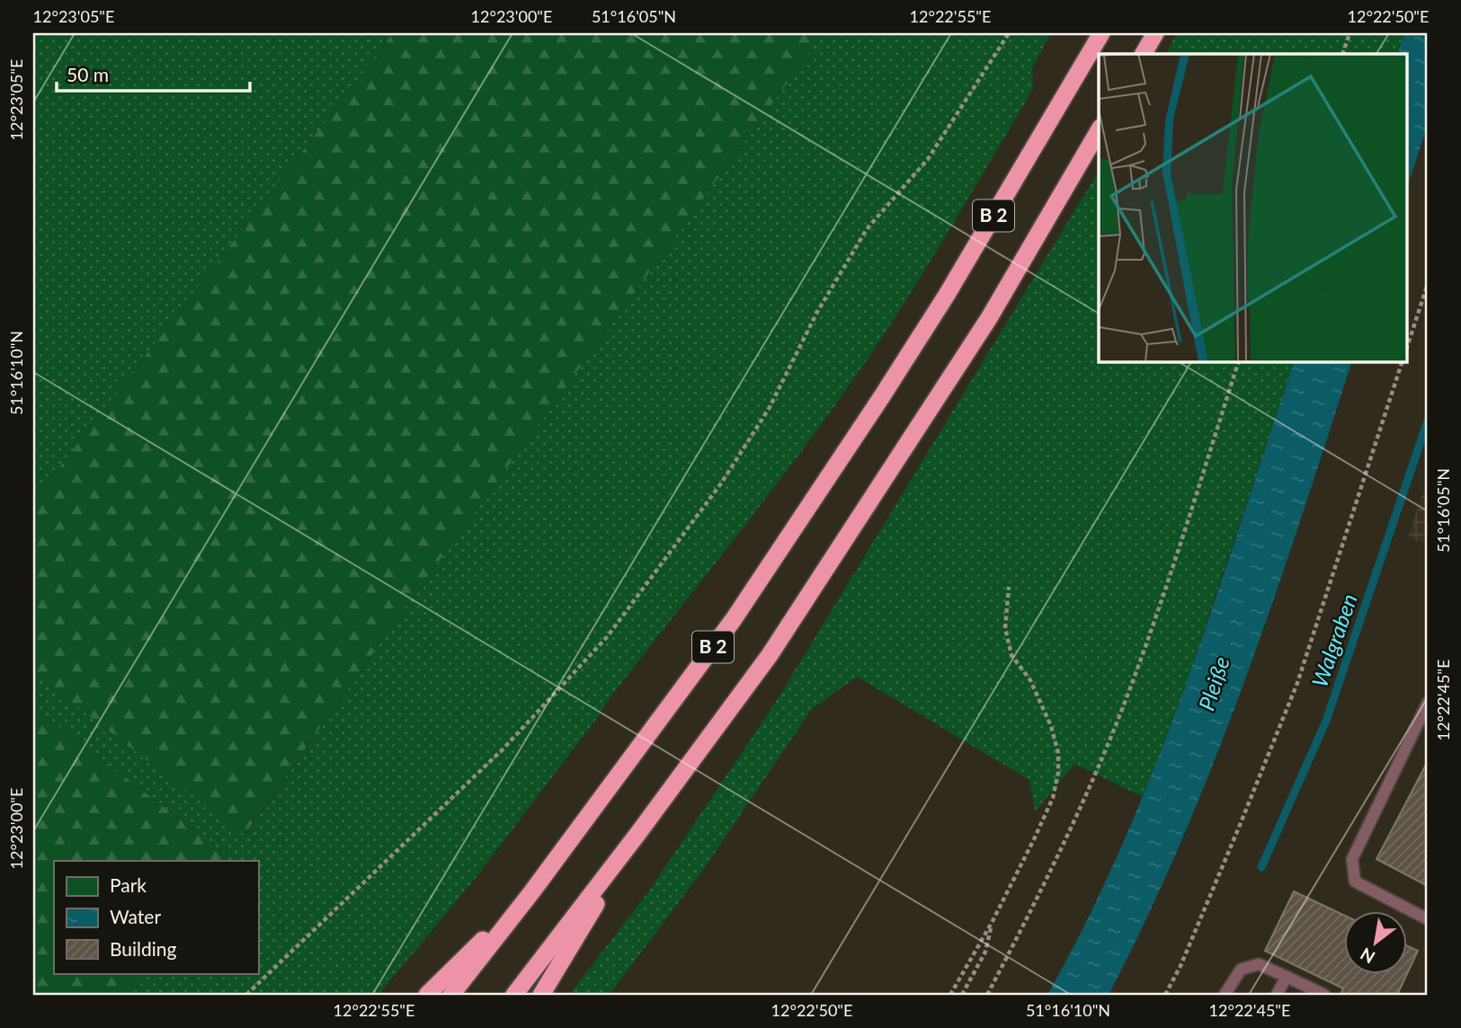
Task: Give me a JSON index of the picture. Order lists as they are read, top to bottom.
{
  "streets": {
    "highway": ["B 2"]
  },
  "water": ["Walgraben", "Pleiße"],
  "legend": ["Park", "Water", "Building"],
  "scale_bar": "50 m",
  "north": "bottom left",
  "coordinates": [
    "12°23'05\"E",
    "12°23'00\"E",
    "51°16'05\"N",
    "12°22'55\"E",
    "12°22'50\"E",
    "51°16'10\"N",
    "12°22'45\"E"
  ]
}
